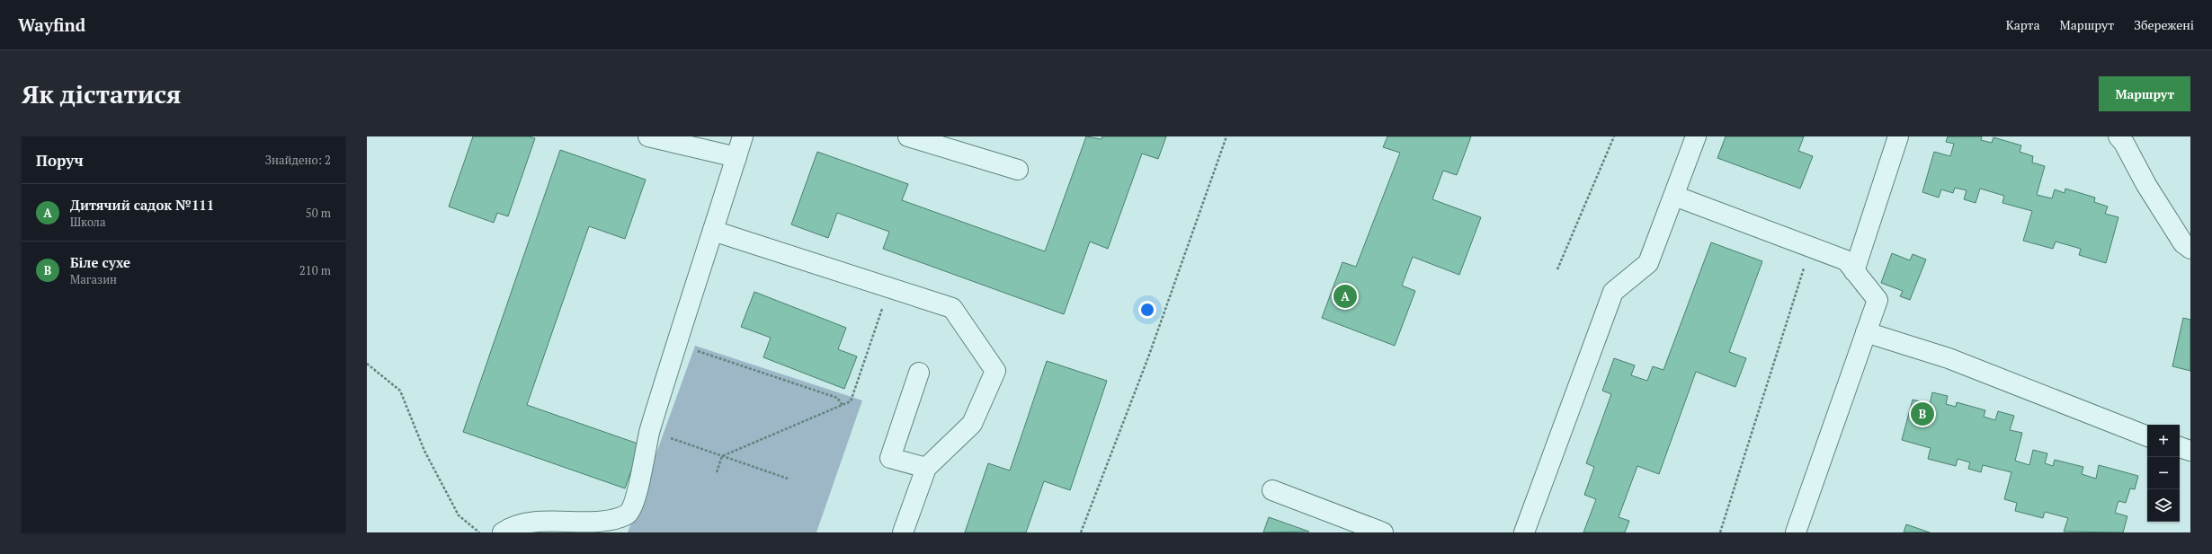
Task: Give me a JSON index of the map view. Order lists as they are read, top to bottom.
{
  "page": {
    "header": "Wayfind",
    "nav": ["Карта", "Маршрут", "Збережені"],
    "buttons": "Маршрут",
    "title": "Як дістатися",
    "heading": ["Поруч", "Знайдено: 2"],
    "list": [
      {
        "mark": "A",
        "name": "Дитячий садок №111",
        "note": "Школа",
        "value": "50 m"
      },
      {
        "mark": "B",
        "name": "Біле сухе",
        "note": "Магазин",
        "value": "210 m"
      }
    ],
    "pins": ["A", "B"],
    "map_buttons": ["+", "−"]
  }
}
